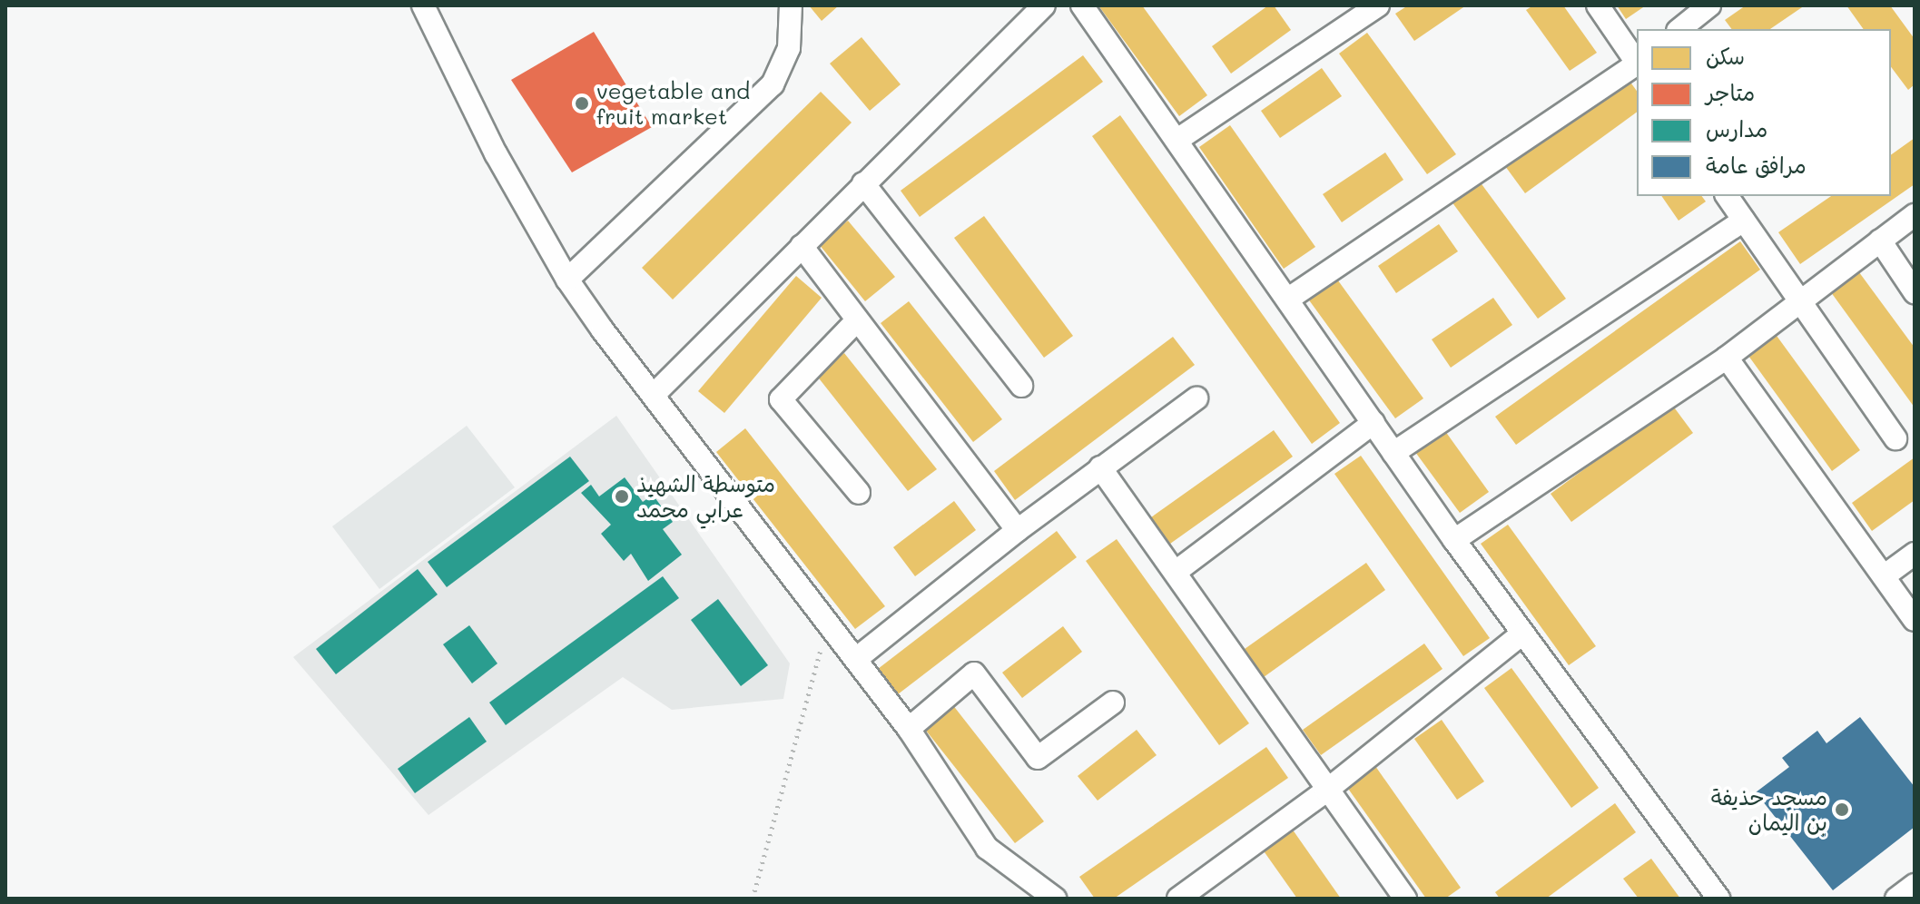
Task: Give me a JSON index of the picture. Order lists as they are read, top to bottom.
{
  "places": ["vegetable and fruit market", "متوسطة الشهيذ عرابي محمد", "مسجد حذيفة بن اليمان"],
  "legend": [
    "سكن",
    "متاجر",
    "مدارس",
    "مرافق عامة"
  ]
}
